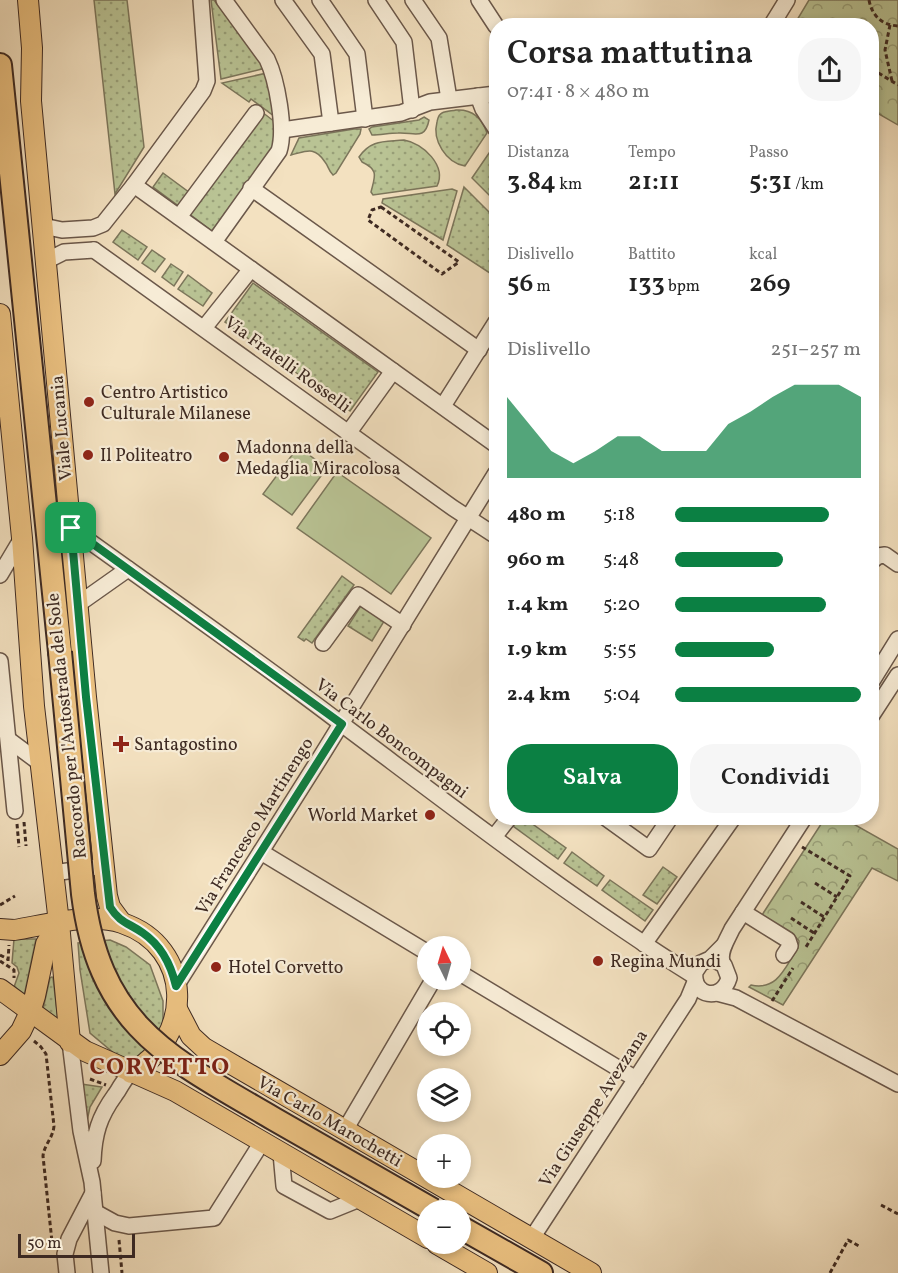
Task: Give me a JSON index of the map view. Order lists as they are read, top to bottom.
{
  "streets": {
    "highway": ["Raccordo per l'Autostrada del Sole"],
    "main road": ["Viale Lucania", "Via Carlo Marochetti"],
    "street": [
      "Via Fratelli Rosselli",
      "Via Carlo Boncompagni",
      "Via Francesco Martinengo",
      "Via Giuseppe Avezzana"
    ]
  },
  "crossings": [
    ["Via Fratelli Rosselli", "Via Francesco Martinengo"],
    ["Viale Lucania", "Via Carlo Boncompagni"],
    ["Viale Lucania", "Via Francesco Martinengo"],
    ["Viale Lucania", "Via Carlo Marochetti"],
    ["Via Carlo Boncompagni", "Via Francesco Martinengo"],
    ["Via Carlo Boncompagni", "Via Giuseppe Avezzana"],
    ["Via Francesco Martinengo", "Via Carlo Marochetti"],
    ["Via Giuseppe Avezzana", "Via Carlo Marochetti"]
  ],
  "districts": ["CORVETTO"],
  "places": {
    "other": [
      "Centro Artistico Culturale Milanese",
      "Il Politeatro",
      "Madonna della Medaglia Miracolosa",
      "World Market",
      "Regina Mundi",
      "Hotel Corvetto"
    ],
    "health": ["Santagostino"]
  },
  "scale_bar": "50 m",
  "north": "top",
  "page": {
    "heading": ["Corsa mattutina", "07:41 · 8 × 480 m"],
    "stats": [
      ["Distanza", "3.84 km"],
      ["Tempo", "21:11"],
      ["Passo", "5:31 /km"],
      ["Dislivello", "56 m"],
      ["Battito", "133 bpm"],
      ["kcal", "269"]
    ],
    "chart": ["Dislivello", "251–257 m"],
    "list": [
      {
        "name": "480 m",
        "note": "5:18"
      },
      {
        "name": "960 m",
        "note": "5:48"
      },
      {
        "name": "1.4 km",
        "note": "5:20"
      },
      {
        "name": "1.9 km",
        "note": "5:55"
      },
      {
        "name": "2.4 km",
        "note": "5:04"
      }
    ],
    "buttons": ["Salva", "Condividi"],
    "map_buttons": ["+", "−"],
    "scale": "50 m"
  }
}
